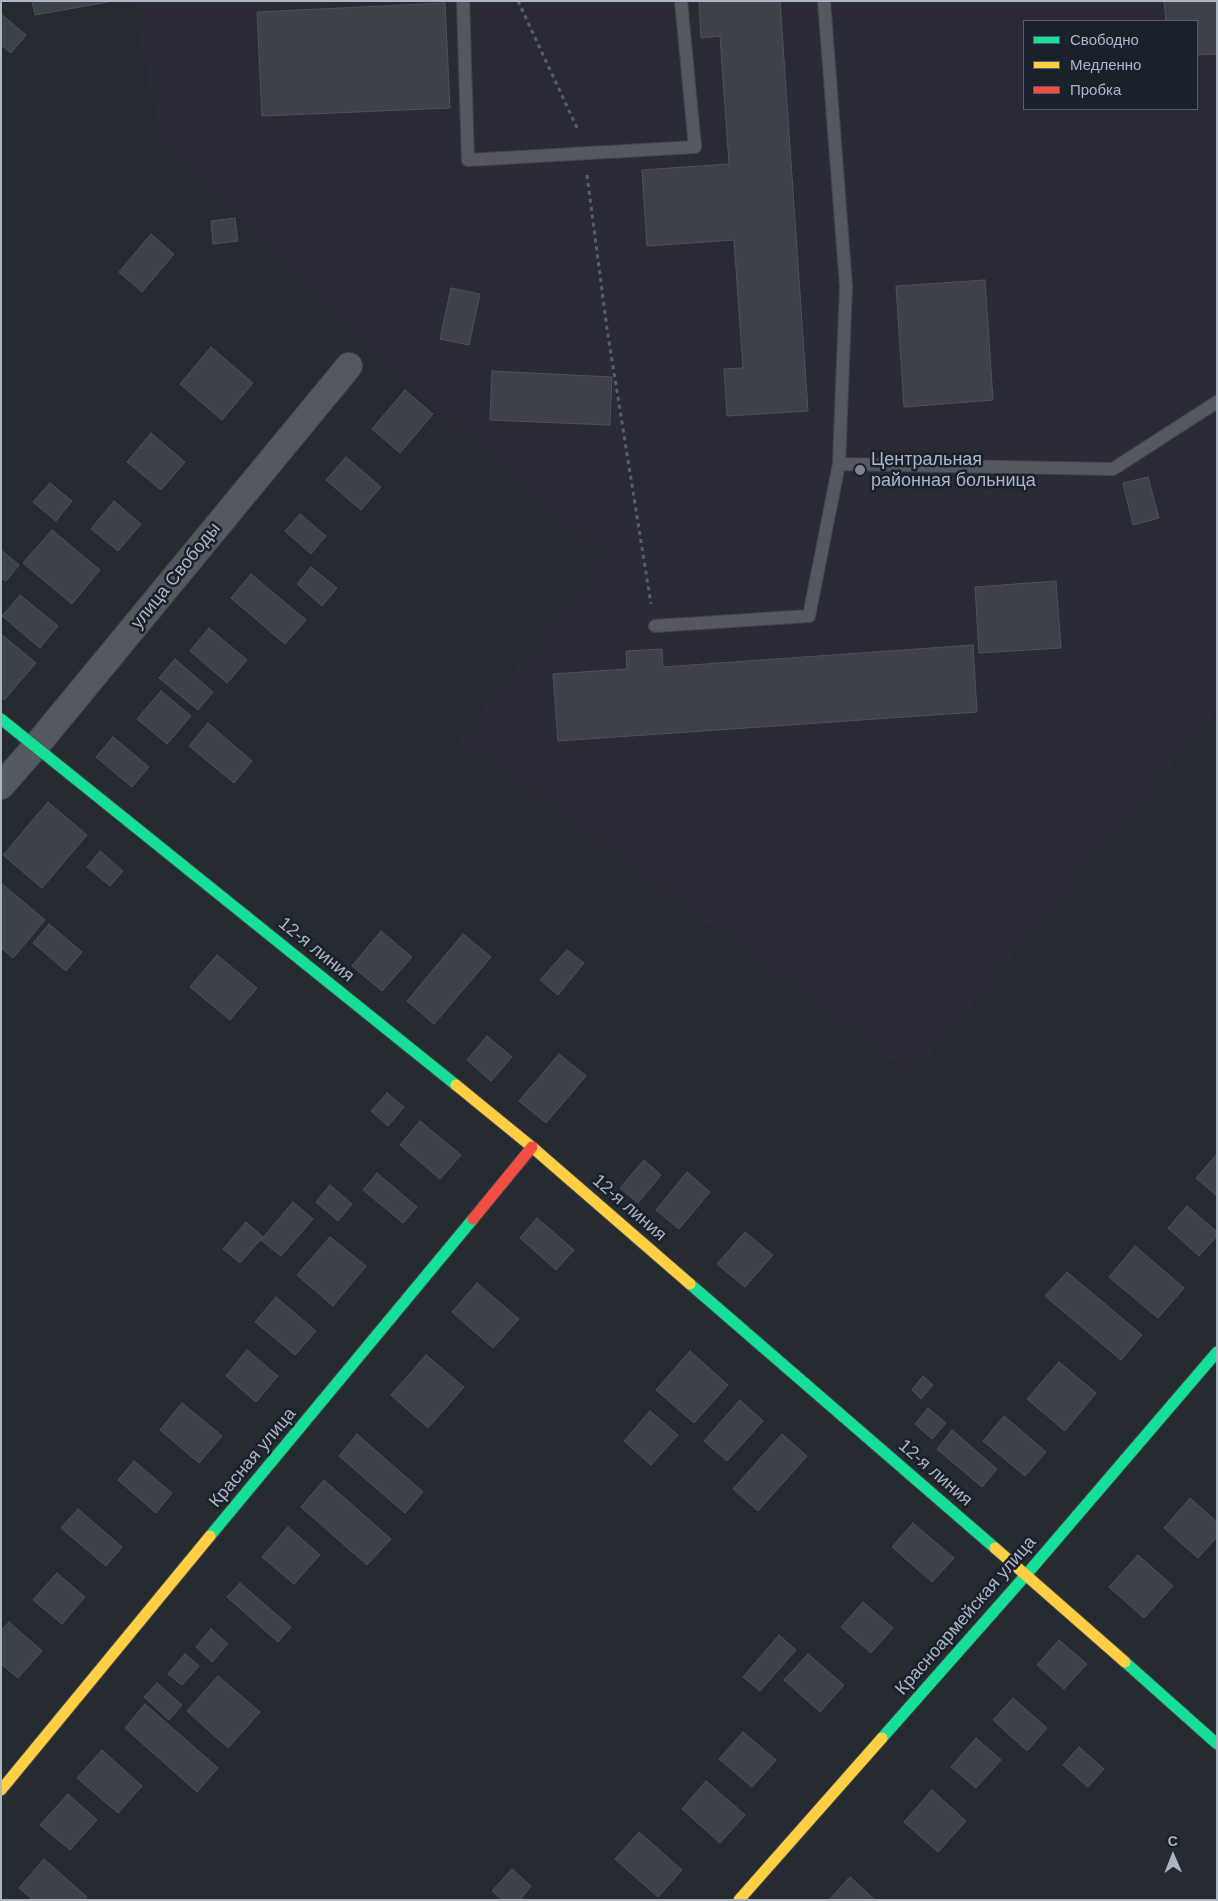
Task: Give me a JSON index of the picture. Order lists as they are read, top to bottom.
{
  "streets": {
    "street": [
      "улица Свободы",
      "12-я линия",
      "Красная улица",
      "Красноармейская улица"
    ]
  },
  "crossings": [
    ["улица Свободы", "12-я линия"],
    ["12-я линия", "Красная улица"],
    ["12-я линия", "Красноармейская улица"]
  ],
  "places": ["Центральная районная больница"],
  "legend": ["Свободно", "Медленно", "Пробка"],
  "north": "top"
}
